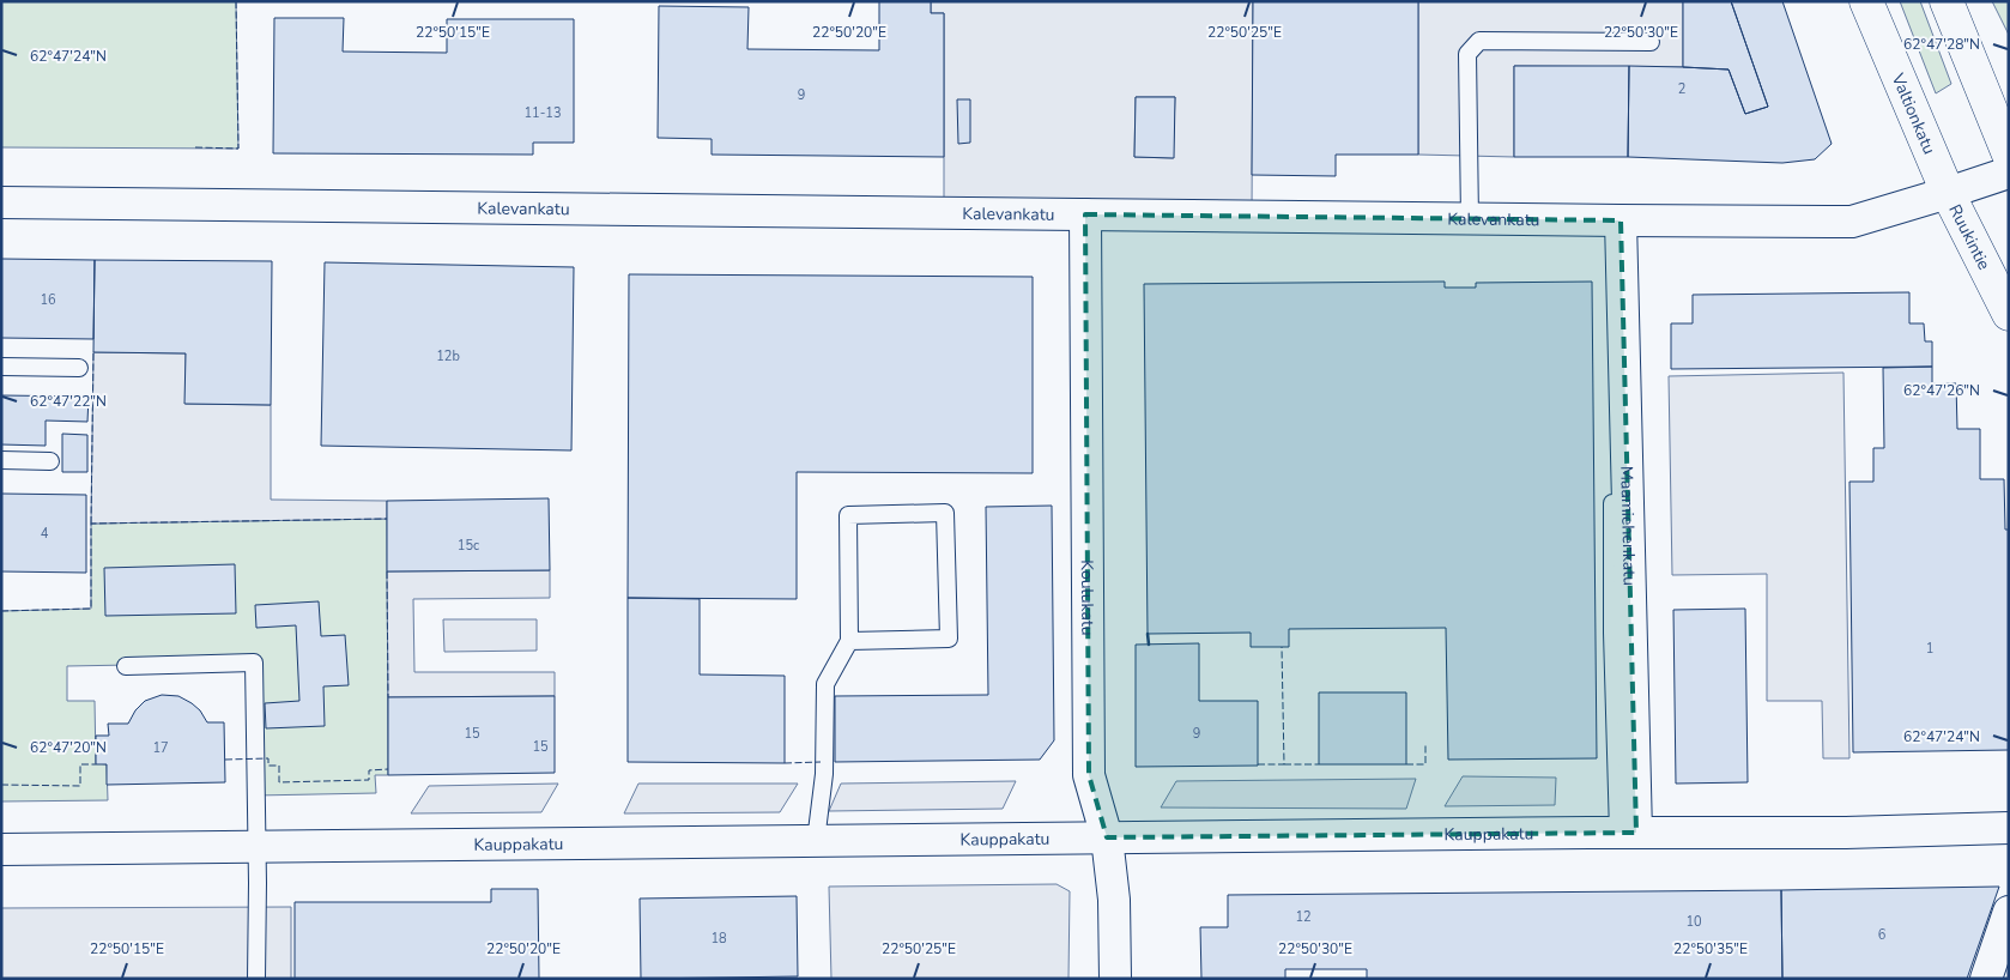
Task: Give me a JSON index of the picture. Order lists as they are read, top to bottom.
{
  "streets": {
    "main road": ["Valtionkatu", "Ruukintie"],
    "street": [
      "Kalevankatu",
      "Maamiehenkatu",
      "Koulukatu",
      "Kauppakatu"
    ]
  },
  "crossings": [
    ["Valtionkatu", "Kalevankatu"],
    ["Valtionkatu", "Ruukintie"],
    ["Kalevankatu", "Ruukintie"],
    ["Kalevankatu", "Maamiehenkatu"],
    ["Kalevankatu", "Koulukatu"],
    ["Maamiehenkatu", "Kauppakatu"],
    ["Koulukatu", "Kauppakatu"]
  ],
  "house_numbers": [
    "2",
    "9",
    "11-13",
    "16",
    "12b",
    "4",
    "15c",
    "1",
    "15",
    "9",
    "15",
    "17",
    "12",
    "10",
    "6",
    "18"
  ],
  "coordinates": [
    "22°50'15\"E",
    "22°50'20\"E",
    "22°50'25\"E",
    "22°50'30\"E",
    "62°47'28\"N",
    "62°47'24\"N",
    "62°47'26\"N",
    "62°47'22\"N",
    "62°47'20\"N",
    "22°50'35\"E"
  ]
}
